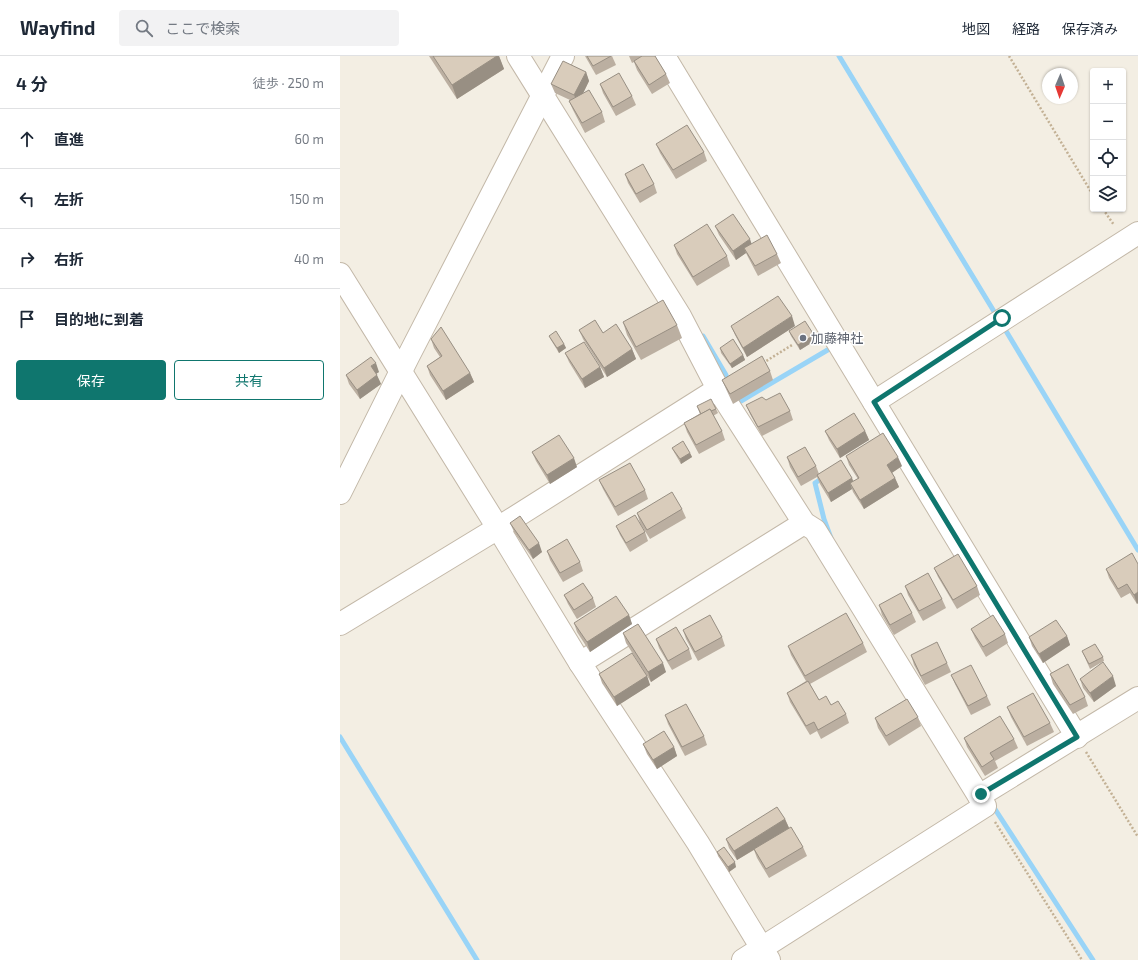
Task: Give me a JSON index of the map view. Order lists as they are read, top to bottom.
{
  "places": ["加藤神社"],
  "north": "bottom",
  "page": {
    "header": "Wayfind",
    "search": "ここで検索",
    "nav": ["地図", "経路", "保存済み"],
    "heading": ["4 分", "徒歩 · 250 m"],
    "map_buttons": ["+", "−"],
    "list": [
      ["直進", "60 m"],
      ["左折", "150 m"],
      ["右折", "40 m"],
      "目的地に到着"
    ],
    "buttons": ["保存", "共有"]
  }
}
